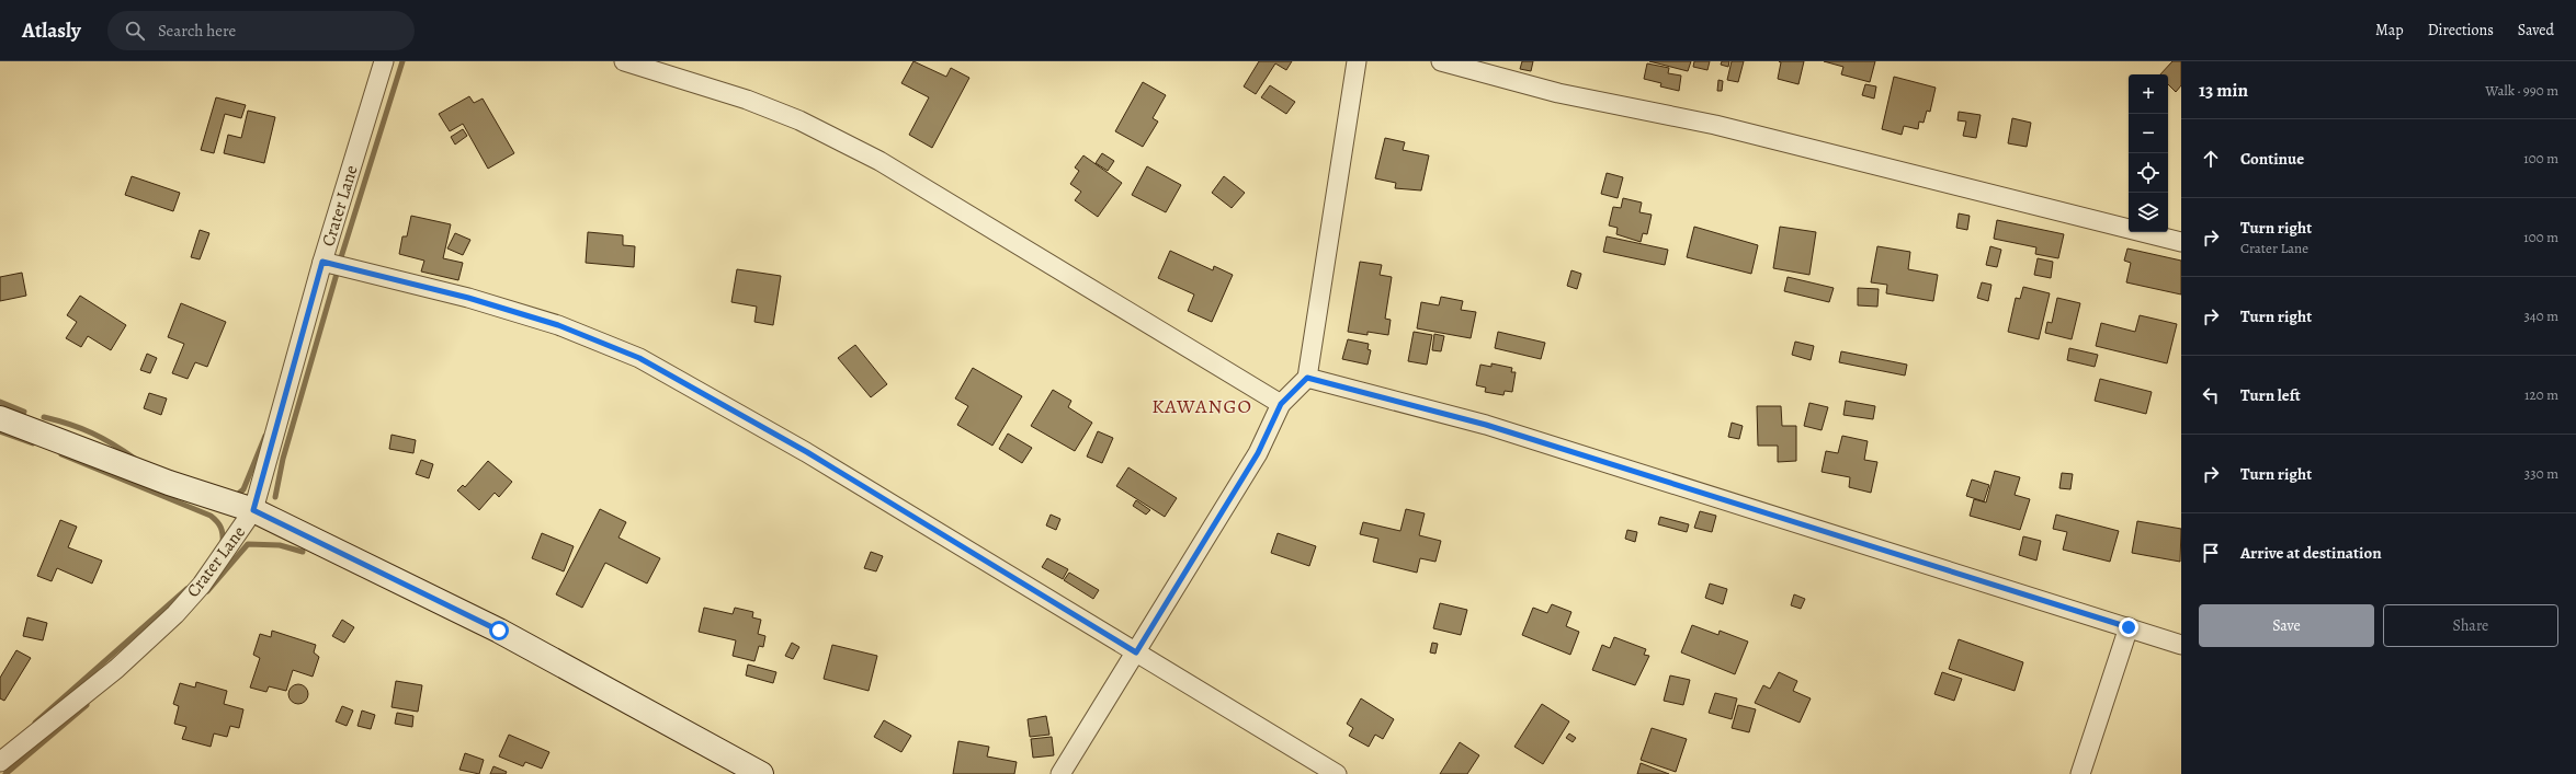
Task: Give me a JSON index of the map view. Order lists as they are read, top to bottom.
{
  "streets": {
    "street": ["Crater Lane"]
  },
  "districts": ["KAWANGO"],
  "page": {
    "header": "Atlasly",
    "search": "Search here",
    "nav": ["Map", "Directions", "Saved"],
    "heading": ["13 min", "Walk · 990 m"],
    "map_buttons": ["+", "−"],
    "list": [
      ["Continue", "100 m"],
      ["Turn right", "Crater Lane", "100 m"],
      ["Turn right", "340 m"],
      ["Turn left", "120 m"],
      ["Turn right", "330 m"],
      "Arrive at destination"
    ],
    "buttons": ["Save", "Share"]
  }
}
